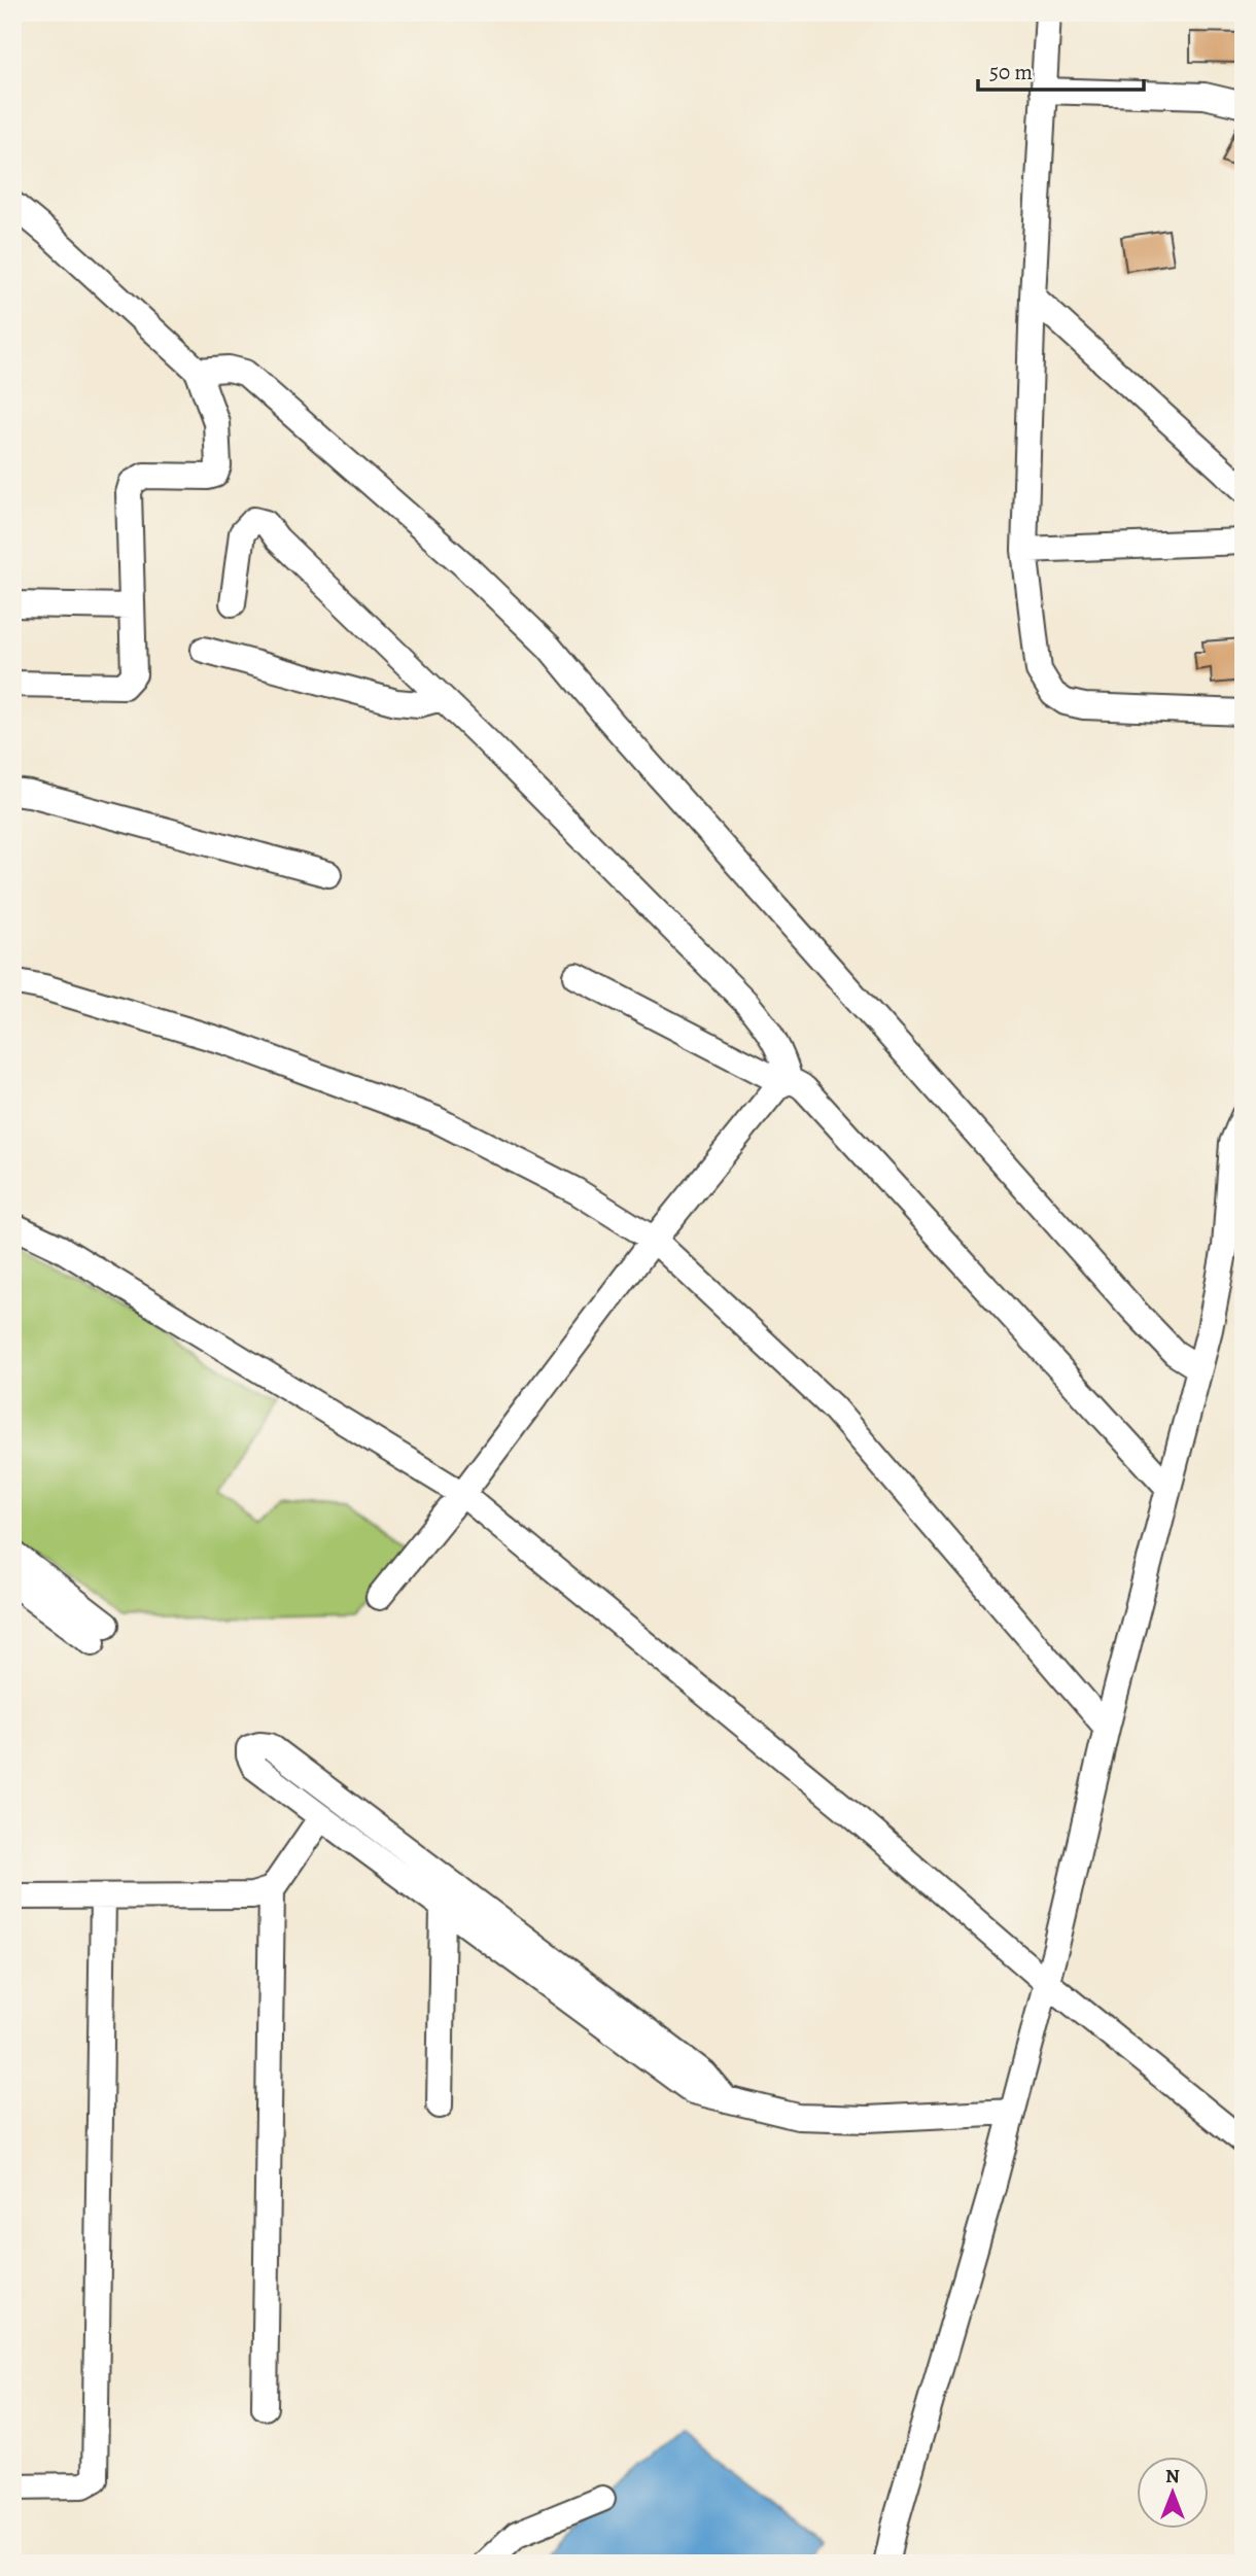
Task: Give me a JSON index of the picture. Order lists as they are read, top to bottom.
{
  "scale_bar": "50 m",
  "north": "top"
}
